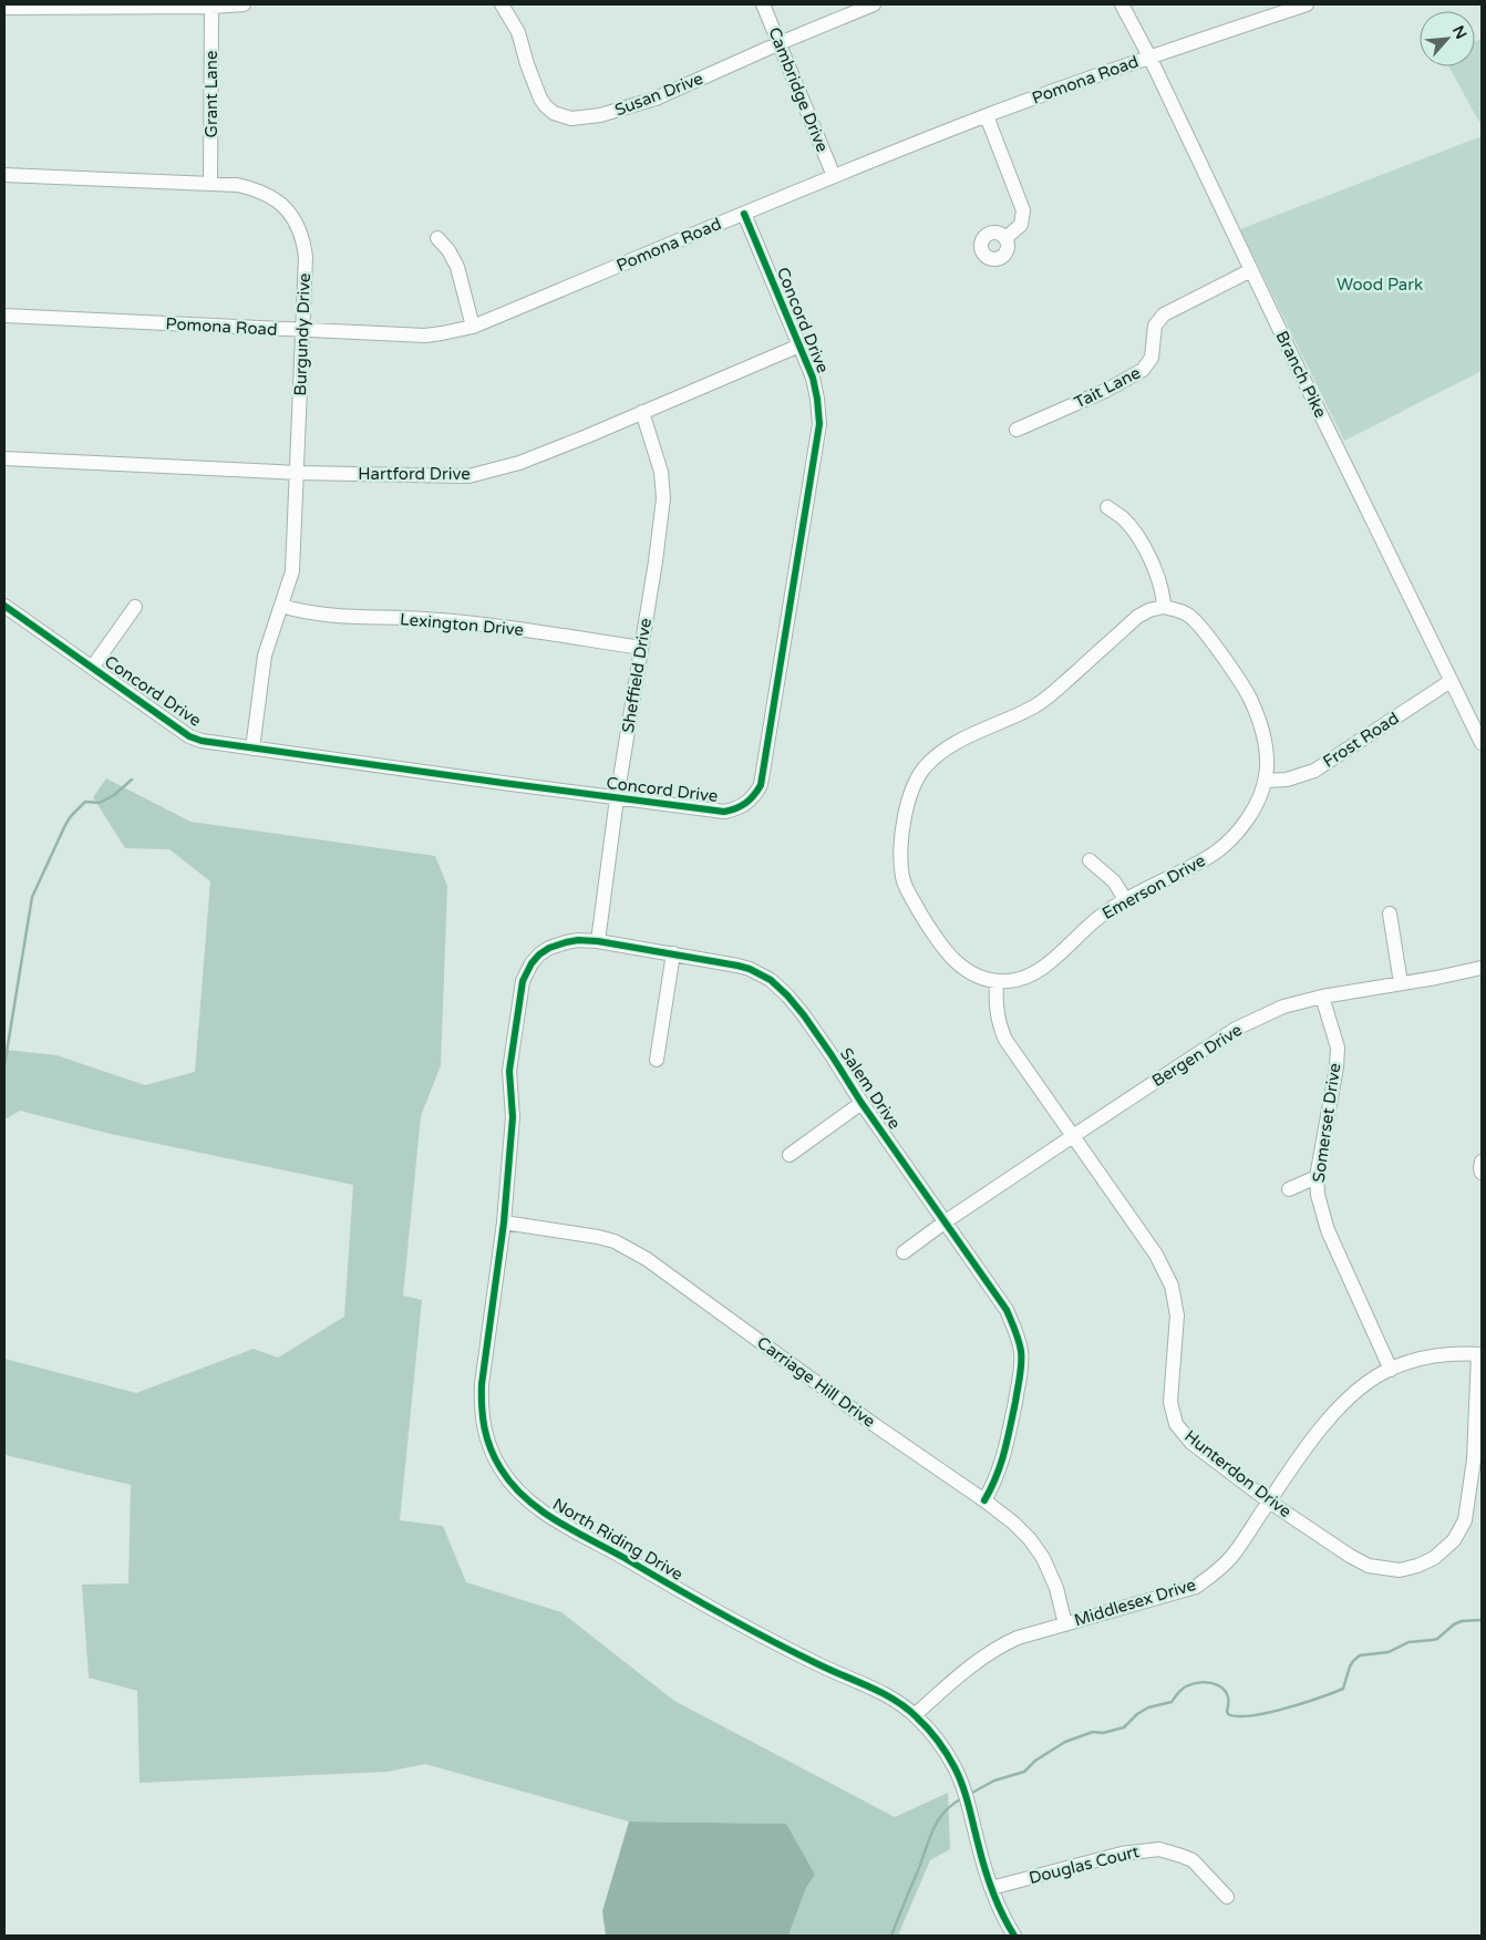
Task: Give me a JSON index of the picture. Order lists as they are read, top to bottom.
{
  "streets": {
    "street": [
      "Pomona Road",
      "Cambridge Drive",
      "Grant Lane",
      "Susan Drive",
      "Concord Drive",
      "Burgundy Drive",
      "Branch Pike",
      "Tait Lane",
      "Hartford Drive",
      "Lexington Drive",
      "Sheffield Drive",
      "Frost Road",
      "Emerson Drive",
      "Bergen Drive",
      "Salem Drive",
      "Somerset Drive",
      "Carriage Hill Drive",
      "Hunterdon Drive",
      "North Riding Drive",
      "Middlesex Drive",
      "Douglas Court"
    ]
  },
  "crossings": [
    ["Pomona Road", "Cambridge Drive"],
    ["Pomona Road", "Concord Drive"],
    ["Pomona Road", "Burgundy Drive"],
    ["Pomona Road", "Branch Pike"],
    ["Cambridge Drive", "Susan Drive"],
    ["Grant Lane", "Burgundy Drive"],
    ["Concord Drive", "Burgundy Drive"],
    ["Concord Drive", "Hartford Drive"],
    ["Concord Drive", "Sheffield Drive"],
    ["Burgundy Drive", "Hartford Drive"],
    ["Burgundy Drive", "Lexington Drive"],
    ["Branch Pike", "Tait Lane"],
    ["Branch Pike", "Frost Road"],
    ["Hartford Drive", "Sheffield Drive"],
    ["Lexington Drive", "Sheffield Drive"],
    ["Sheffield Drive", "Salem Drive"],
    ["Frost Road", "Emerson Drive"],
    ["Emerson Drive", "Hunterdon Drive"],
    ["Bergen Drive", "Salem Drive"],
    ["Bergen Drive", "Somerset Drive"],
    ["Bergen Drive", "Hunterdon Drive"],
    ["Salem Drive", "Carriage Hill Drive"],
    ["Salem Drive", "North Riding Drive"],
    ["Somerset Drive", "Middlesex Drive"],
    ["Carriage Hill Drive", "North Riding Drive"],
    ["Carriage Hill Drive", "Middlesex Drive"],
    ["Hunterdon Drive", "Middlesex Drive"],
    ["North Riding Drive", "Middlesex Drive"],
    ["North Riding Drive", "Douglas Court"]
  ],
  "parks": ["Wood Park"],
  "north": "top right"
}
